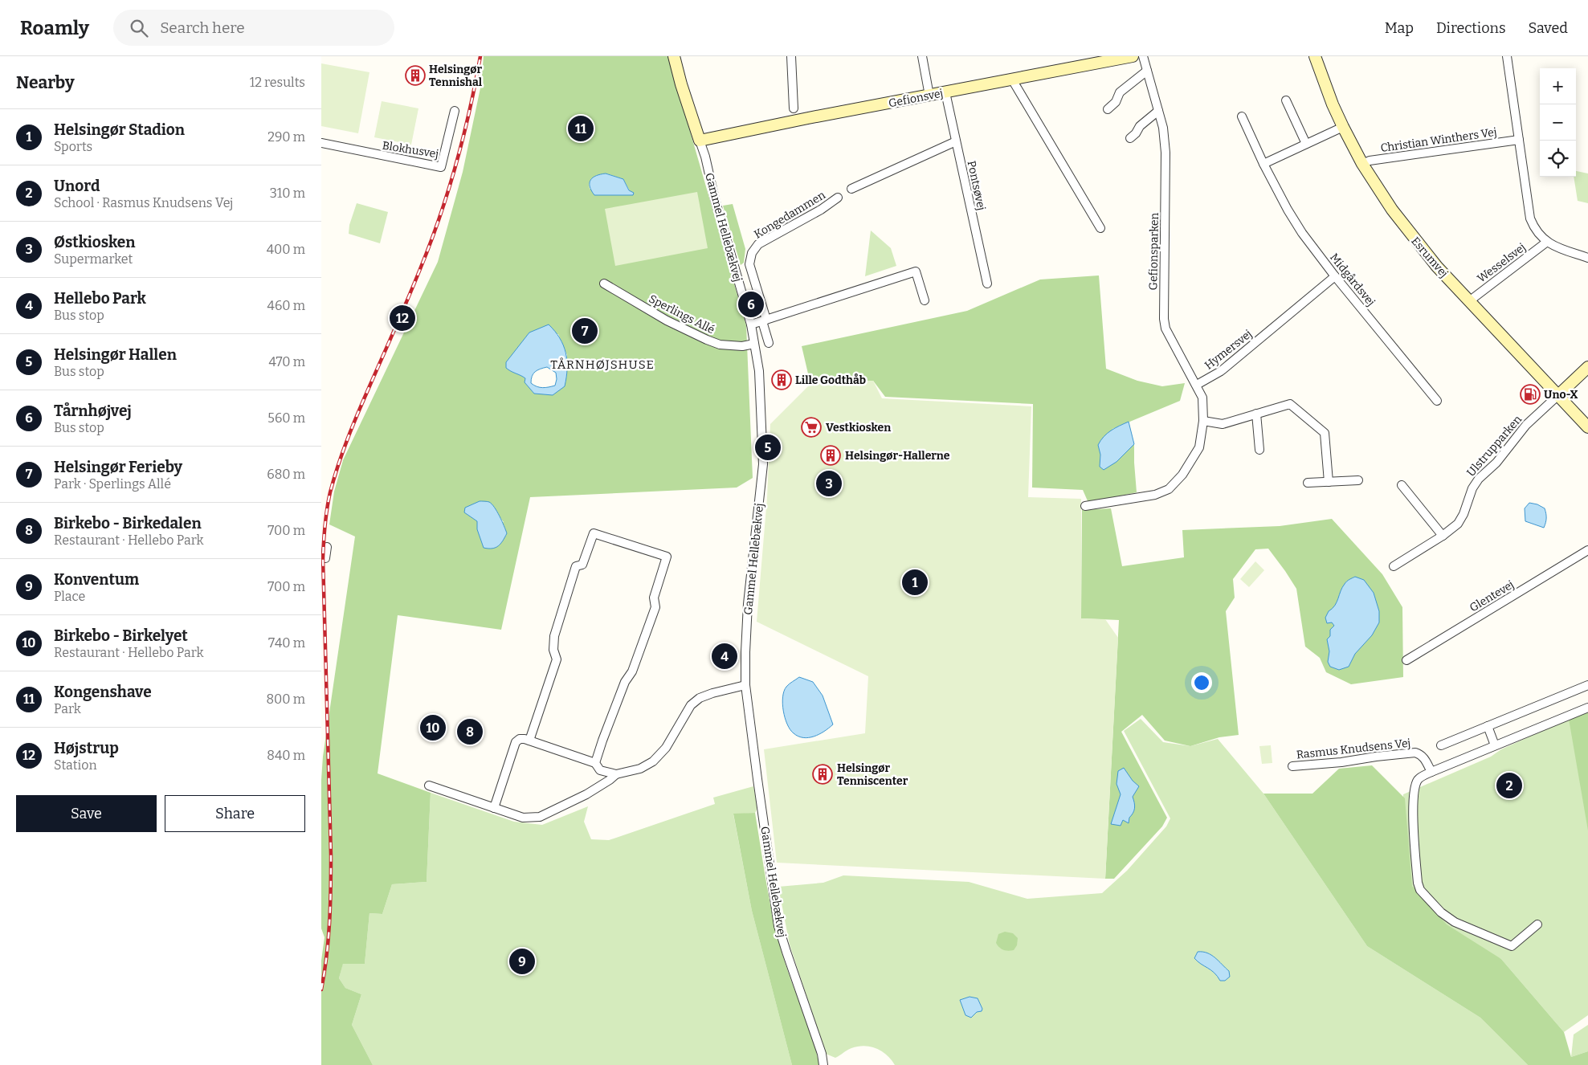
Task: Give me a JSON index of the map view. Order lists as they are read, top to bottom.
{
  "streets": {
    "main road": ["Gefionsvej", "Gammel Hellebækvej", "Esrumvej"],
    "street": [
      "Christian Winthers Vej",
      "Blokhusvej",
      "Pontsøvej",
      "Kongedammen",
      "Gefionsparken",
      "Wesselsvej",
      "Midgårdsvej",
      "Sperlings Allé",
      "Hymersvej",
      "Ulstrupparken",
      "Glentevej",
      "Rasmus Knudsens Vej"
    ]
  },
  "crossings": [
    ["Gefionsvej", "Pontsøvej"],
    ["Gefionsvej", "Gammel Hellebækvej"],
    ["Christian Winthers Vej", "Esrumvej"],
    ["Gammel Hellebækvej", "Sperlings Allé"],
    ["Gefionsparken", "Hymersvej"],
    ["Esrumvej", "Wesselsvej"],
    ["Esrumvej", "Ulstrupparken"],
    ["Midgårdsvej", "Hymersvej"]
  ],
  "districts": ["TÅRNHØJSHUSE"],
  "places": {
    "building": [
      "Helsingør Tennishal",
      "Lille Godthåb",
      "Helsingør-Hallerne",
      "Helsingør Tenniscenter"
    ],
    "fuel station": ["Uno-X"],
    "supermarket": ["Vestkiosken"]
  },
  "page": {
    "header": "Roamly",
    "search": "Search here",
    "nav": ["Map", "Directions", "Saved"],
    "heading": ["Nearby", "12 results"],
    "map_buttons": ["+", "−"],
    "list": [
      {
        "mark": "1",
        "name": "Helsingør Stadion",
        "note": "Sports",
        "value": "290 m"
      },
      {
        "mark": "2",
        "name": "Unord",
        "note": "School · Rasmus Knudsens Vej",
        "value": "310 m"
      },
      {
        "mark": "3",
        "name": "Østkiosken",
        "note": "Supermarket",
        "value": "400 m"
      },
      {
        "mark": "4",
        "name": "Hellebo Park",
        "note": "Bus stop",
        "value": "460 m"
      },
      {
        "mark": "5",
        "name": "Helsingør Hallen",
        "note": "Bus stop",
        "value": "470 m"
      },
      {
        "mark": "6",
        "name": "Tårnhøjvej",
        "note": "Bus stop",
        "value": "560 m"
      },
      {
        "mark": "7",
        "name": "Helsingør Ferieby",
        "note": "Park · Sperlings Allé",
        "value": "680 m"
      },
      {
        "mark": "8",
        "name": "Birkebo - Birkedalen",
        "note": "Restaurant · Hellebo Park",
        "value": "700 m"
      },
      {
        "mark": "9",
        "name": "Konventum",
        "note": "Place",
        "value": "700 m"
      },
      {
        "mark": "10",
        "name": "Birkebo - Birkelyet",
        "note": "Restaurant · Hellebo Park",
        "value": "740 m"
      },
      {
        "mark": "11",
        "name": "Kongenshave",
        "note": "Park",
        "value": "800 m"
      },
      {
        "mark": "12",
        "name": "Højstrup",
        "note": "Station",
        "value": "840 m"
      }
    ],
    "pins": [
      "11",
      "6",
      "12",
      "7",
      "5",
      "3",
      "1",
      "4",
      "10",
      "8",
      "2",
      "9"
    ],
    "buttons": ["Save", "Share"]
  }
}
